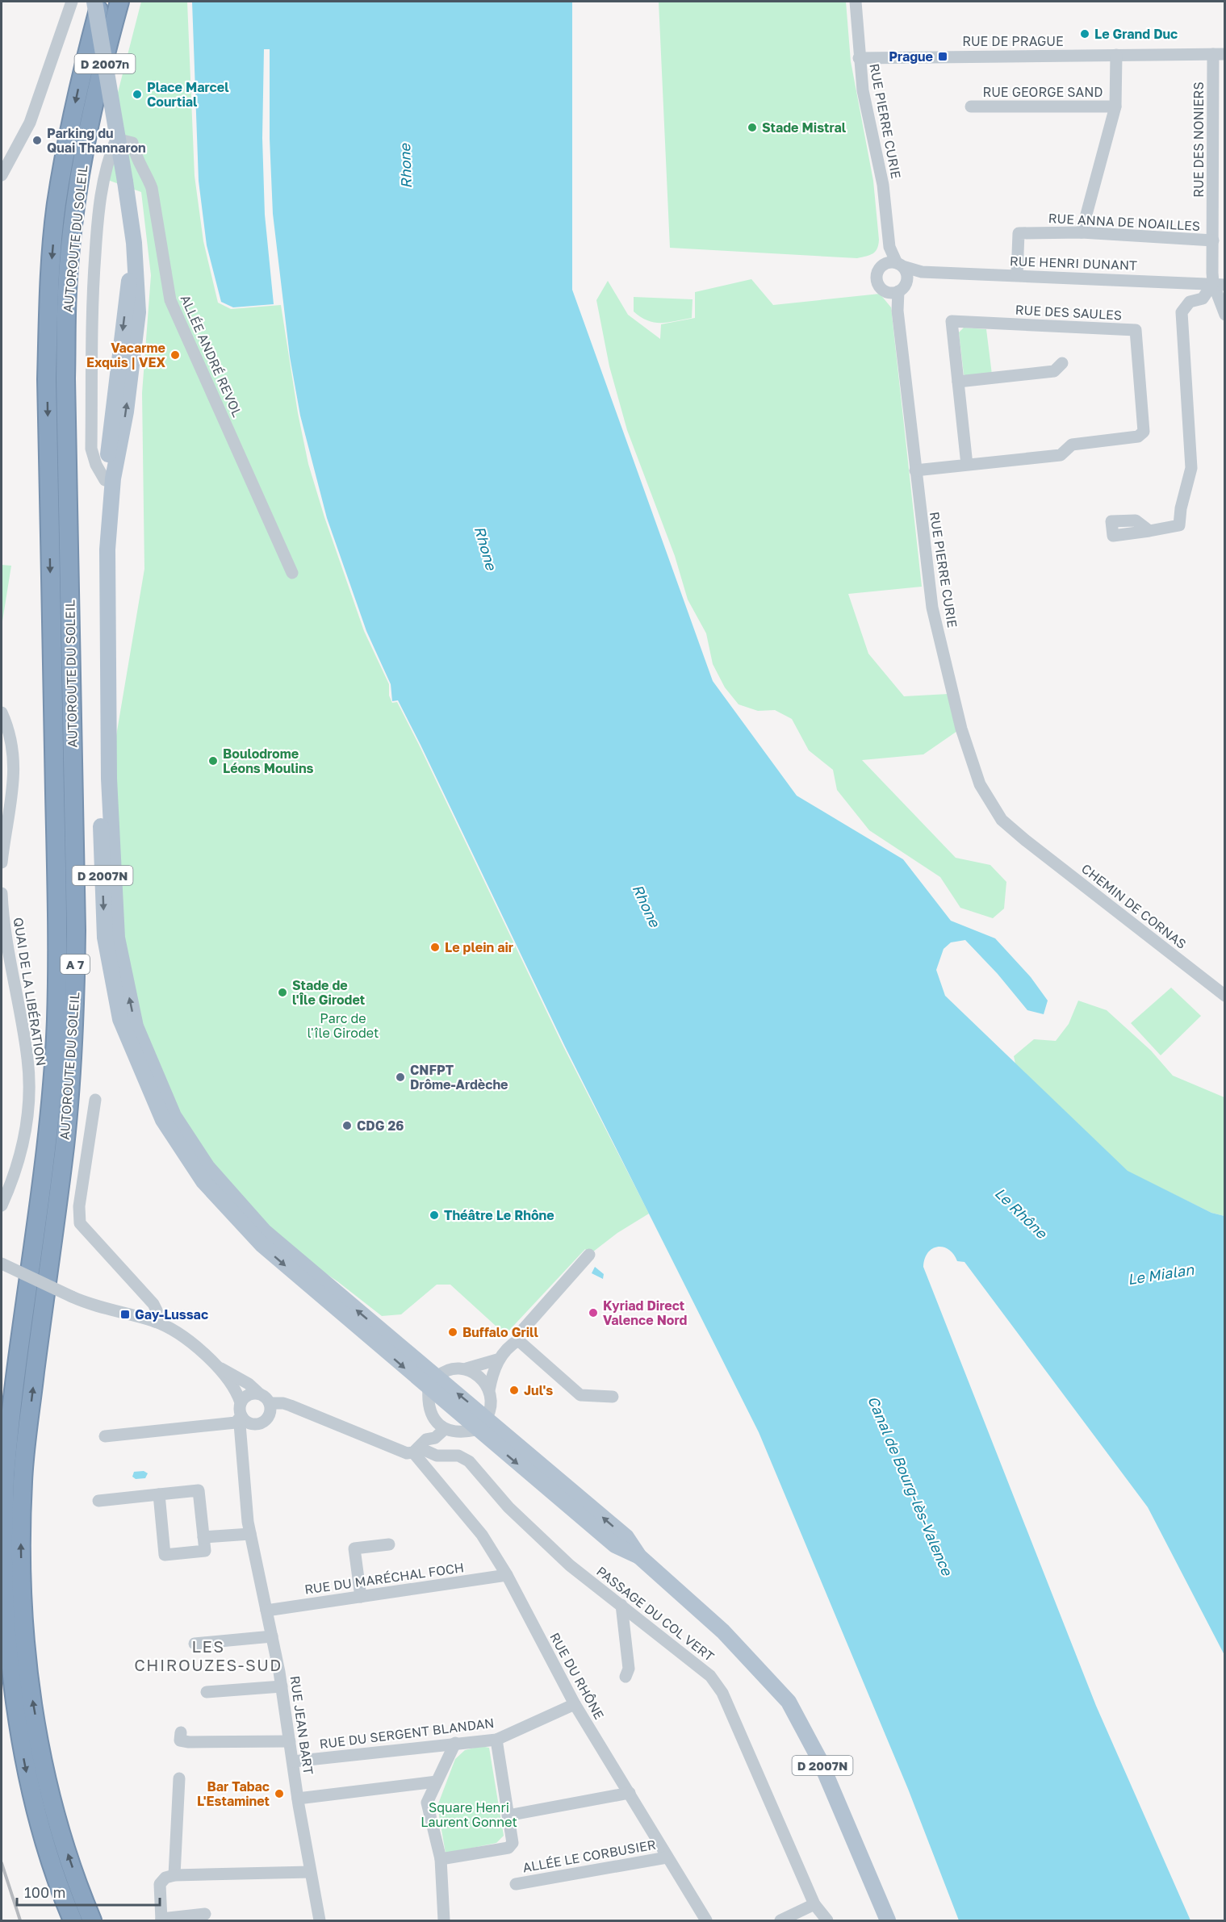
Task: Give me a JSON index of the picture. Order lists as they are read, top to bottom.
{
  "streets": {
    "highway": ["AUTOROUTE DU SOLEIL", "A 7"],
    "main road": ["D 2007n", "D 2007N"],
    "street": [
      "RUE DE PRAGUE",
      "RUE GEORGE SAND",
      "RUE PIERRE CURIE",
      "RUE DES NONIERS",
      "RUE ANNA DE NOAILLES",
      "RUE HENRI DUNANT",
      "RUE DES SAULES",
      "ALLÉE ANDRÉ REVOL",
      "CHEMIN DE CORNAS",
      "QUAI DE LA LIBÉRATION",
      "RUE DU MARÉCHAL FOCH",
      "PASSAGE DU COL VERT",
      "RUE DU RHÔNE",
      "RUE JEAN BART",
      "RUE DU SERGENT BLANDAN",
      "ALLÉE LE CORBUSIER"
    ]
  },
  "crossings": [
    ["RUE DE PRAGUE", "RUE GEORGE SAND"],
    ["RUE DE PRAGUE", "RUE PIERRE CURIE"],
    ["RUE DE PRAGUE", "RUE DES NONIERS"],
    ["D 2007n", "D 2007N"],
    ["RUE GEORGE SAND", "RUE ANNA DE NOAILLES"],
    ["RUE PIERRE CURIE", "RUE HENRI DUNANT"],
    ["RUE PIERRE CURIE", "RUE DES SAULES"],
    ["RUE PIERRE CURIE", "CHEMIN DE CORNAS"],
    ["RUE DES NONIERS", "RUE ANNA DE NOAILLES"],
    ["RUE DES NONIERS", "RUE HENRI DUNANT"],
    ["RUE ANNA DE NOAILLES", "RUE HENRI DUNANT"],
    ["ALLÉE ANDRÉ REVOL", "D 2007N"],
    ["RUE DU MARÉCHAL FOCH", "RUE DU RHÔNE"],
    ["RUE DU MARÉCHAL FOCH", "RUE JEAN BART"],
    ["PASSAGE DU COL VERT", "RUE DU RHÔNE"],
    ["RUE DU RHÔNE", "RUE DU SERGENT BLANDAN"],
    ["RUE DU RHÔNE", "ALLÉE LE CORBUSIER"],
    ["RUE JEAN BART", "RUE DU SERGENT BLANDAN"]
  ],
  "districts": ["LES CHIROUZES-SUD"],
  "water": [
    "Rhone",
    "Le Rhône",
    "Le Mialan",
    "Canal de Bourg-lès-Valence"
  ],
  "parks": ["Parc de l'île Girodet", "Square Henri Laurent Gonnet"],
  "places": {
    "other": [
      "Le Grand Duc",
      "Place Marcel Courtial",
      "Stade Mistral",
      "Parking du Quai Thannaron",
      "Vacarme Exquis | VEX",
      "Boulodrome Léons Moulins",
      "Le plein air",
      "Stade de l'Île Girodet",
      "CNFPT Drôme-Ardèche",
      "CDG 26",
      "Théâtre Le Rhône",
      "Kyriad Direct Valence Nord",
      "Buffalo Grill",
      "Jul's",
      "Bar Tabac L'Estaminet"
    ],
    "transit": ["Prague", "Gay-Lussac"]
  },
  "scale_bar": "100 m"
}
